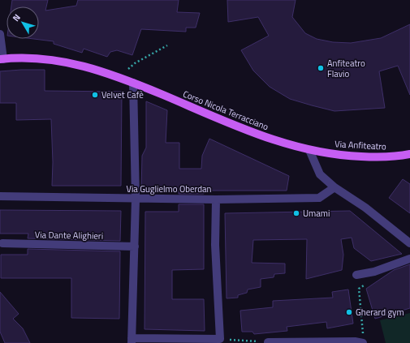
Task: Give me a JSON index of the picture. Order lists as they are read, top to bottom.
{
  "streets": {
    "main road": ["Corso Nicola Terracciano", "Via Anfiteatro"],
    "street": ["Via Guglielmo Oberdan", "Via Dante Alighieri"]
  },
  "crossings": [
    ["Corso Nicola Terracciano", "Via Anfiteatro"]
  ],
  "places": [
    "Anfiteatro Flavio",
    "Velvet Cafè",
    "Umami",
    "Gherard gym"
  ],
  "north": "top left"
}
